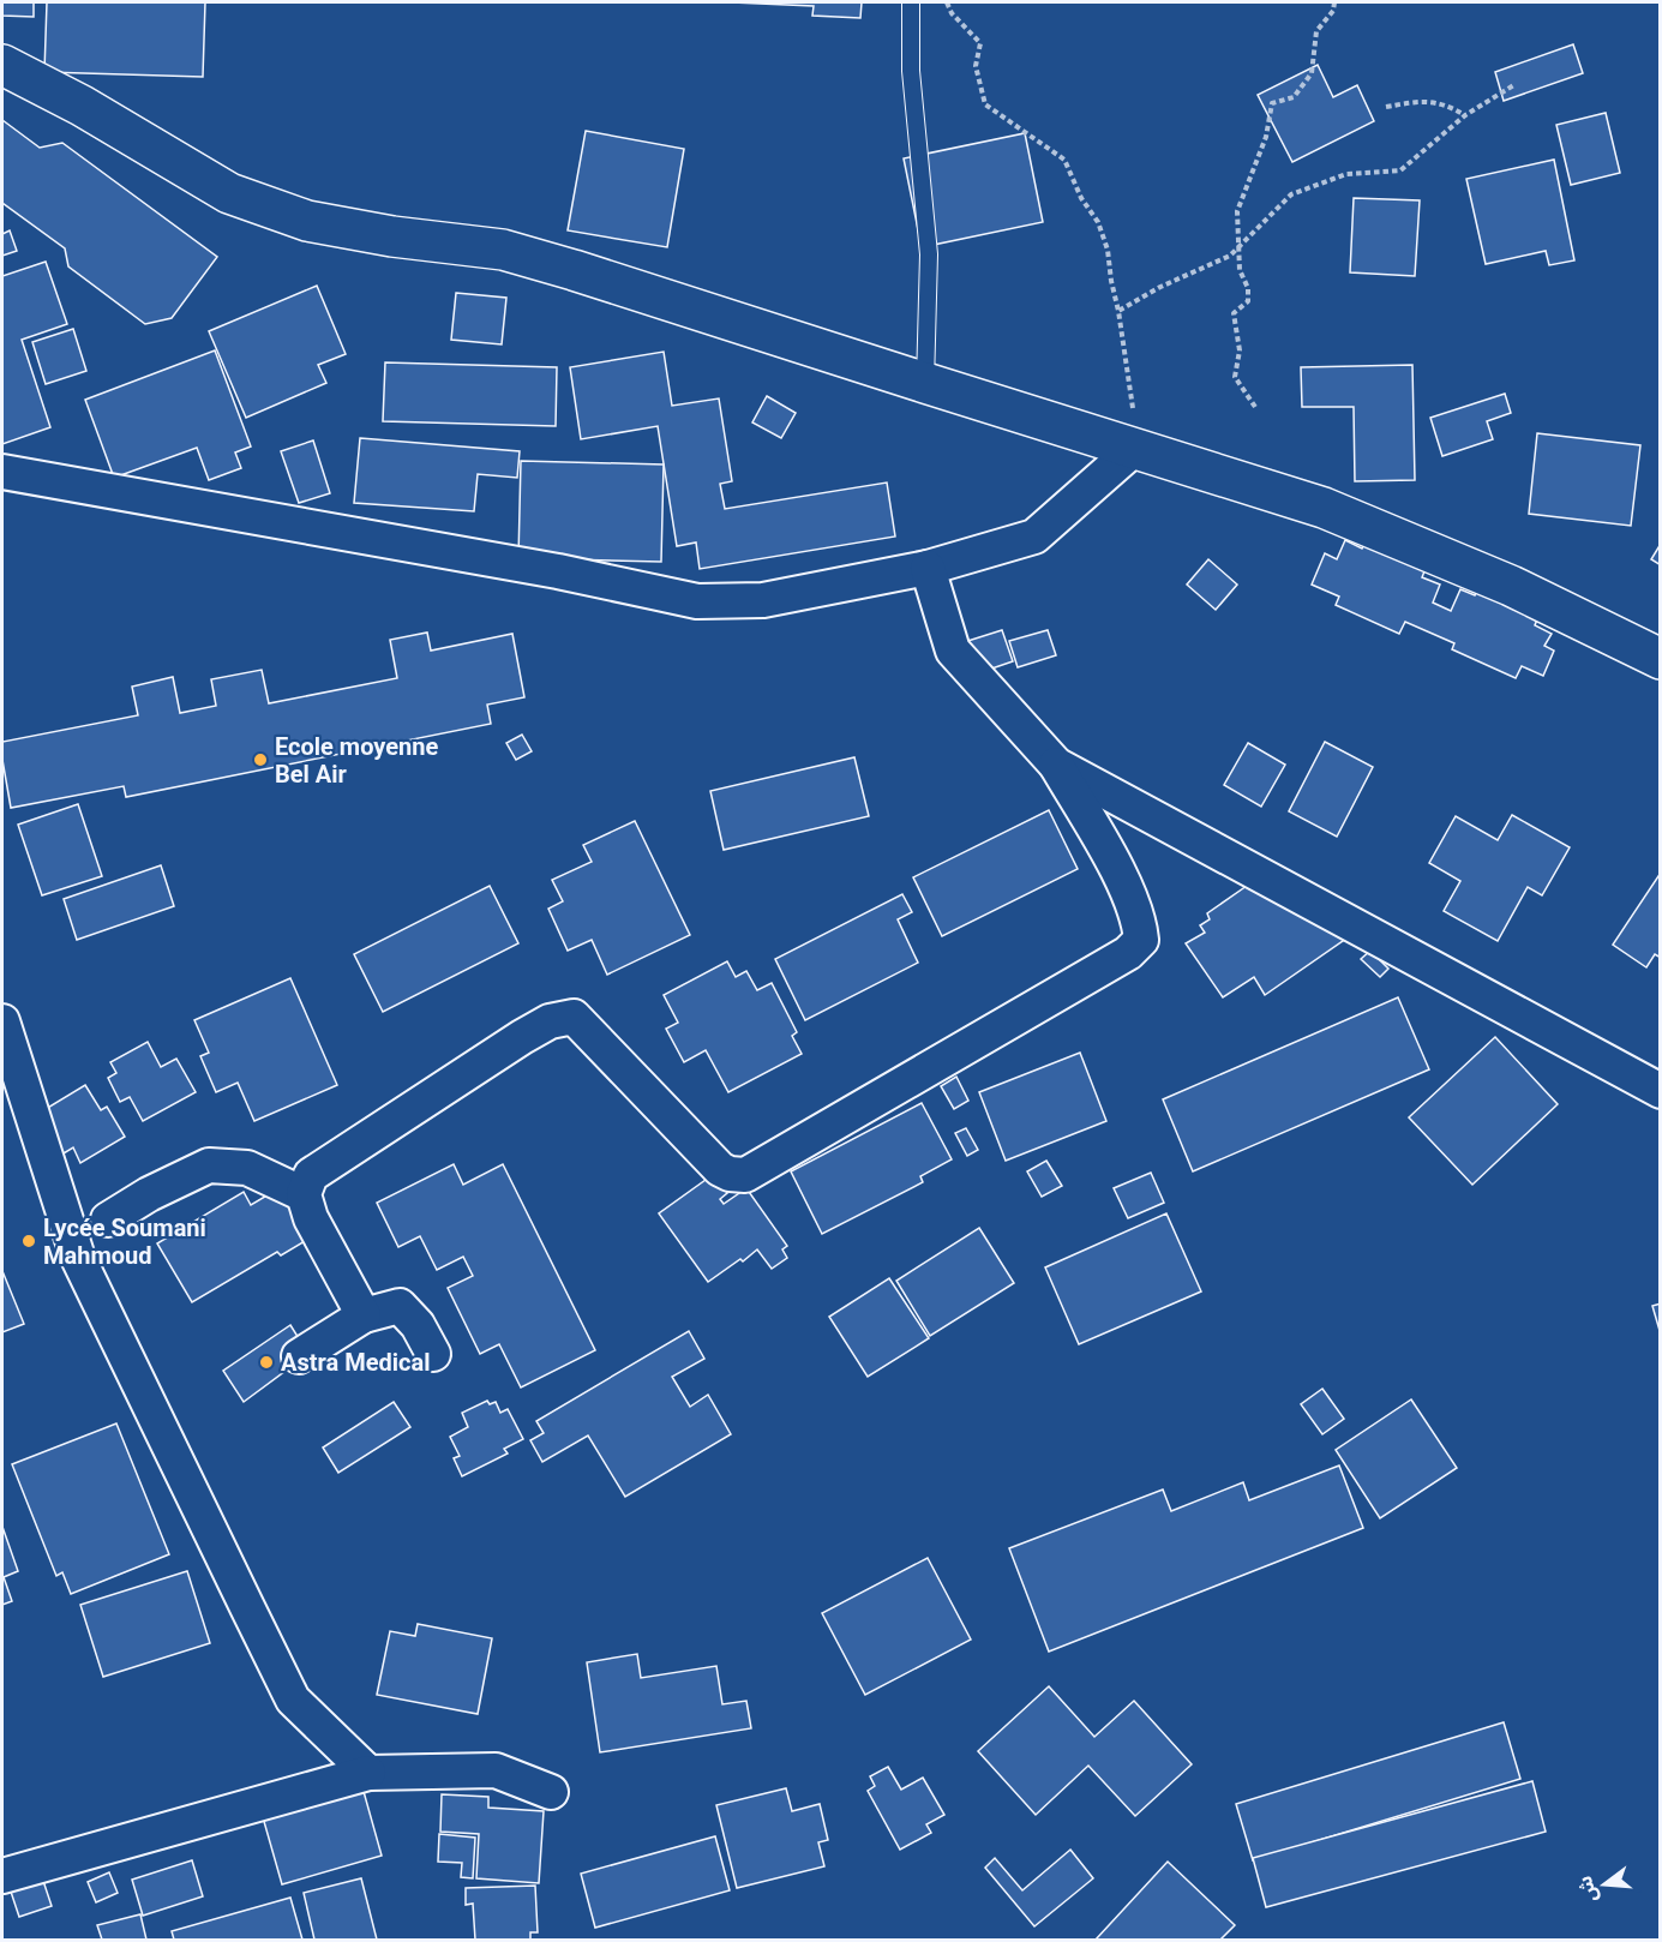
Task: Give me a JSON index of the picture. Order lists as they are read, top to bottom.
{
  "places": ["Ecole moyenne Bel Air", "Lycée Soumani Mahmoud", "Astra Medical"],
  "north": "left"
}
